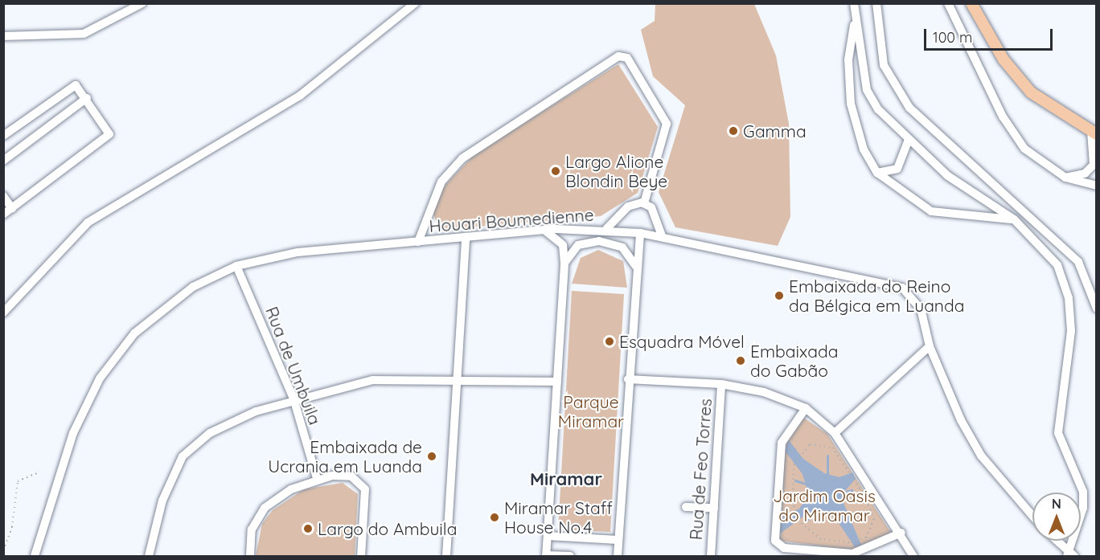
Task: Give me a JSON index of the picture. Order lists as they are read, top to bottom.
{
  "streets": {
    "street": ["Houari Boumedienne", "Rua de Umbuila", "Rua de Feo Torres"]
  },
  "crossings": [
    ["Houari Boumedienne", "Rua de Umbuila"]
  ],
  "districts": ["Miramar"],
  "parks": ["Parque Miramar", "Jardim Oasis do Miramar"],
  "places": [
    "Gamma",
    "Largo Alione Blondin Beye",
    "Embaixada do Reino da Bélgica em Luanda",
    "Esquadra Móvel",
    "Embaixada do Gabão",
    "Embaixada de Ucrania em Luanda",
    "Miramar Staff House No.4",
    "Largo do Ambuila"
  ],
  "scale_bar": "100 m",
  "north": "top"
}
